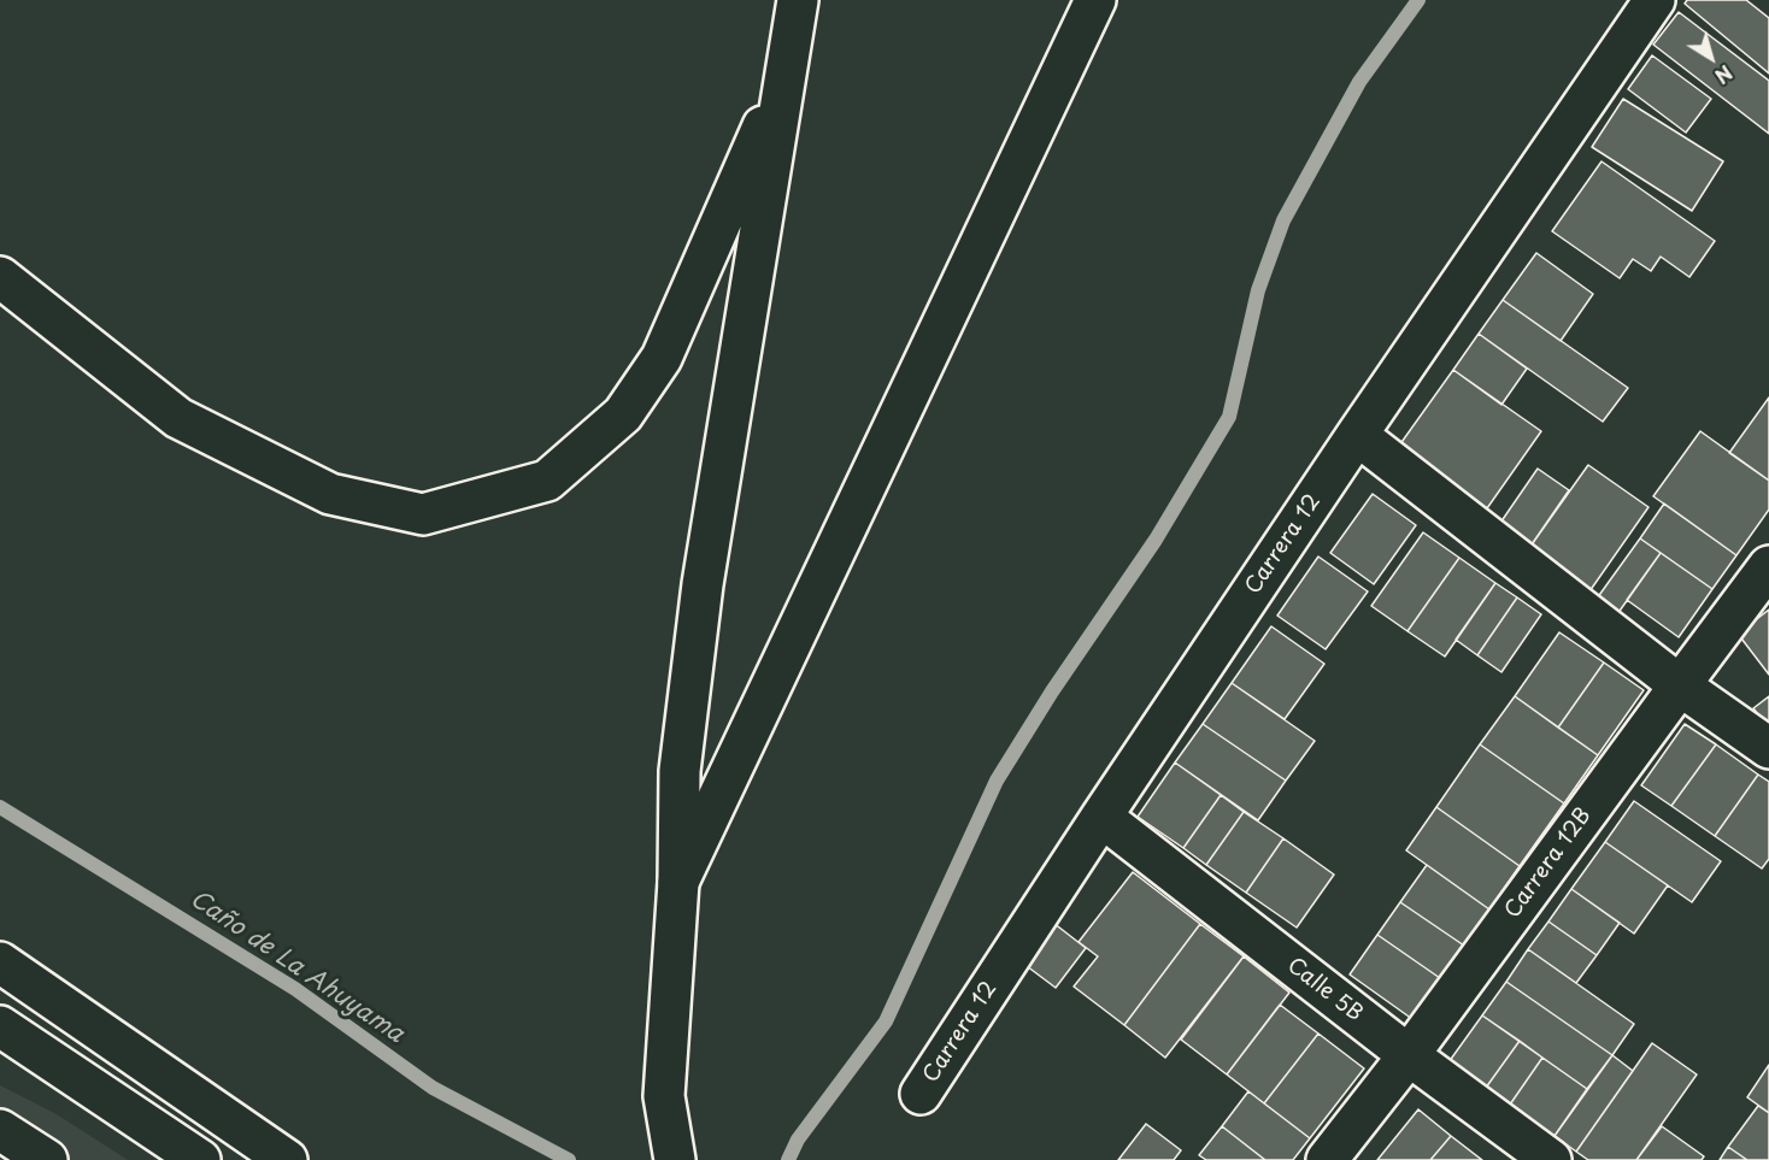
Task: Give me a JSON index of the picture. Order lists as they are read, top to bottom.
{
  "streets": {
    "main road": ["Carrera 12", "Carrera 12B", "Calle 5B"]
  },
  "crossings": [
    ["Carrera 12", "Calle 5B"],
    ["Carrera 12B", "Calle 5B"]
  ],
  "water": ["Caño de La Ahuyama"],
  "north": "bottom right"
}
